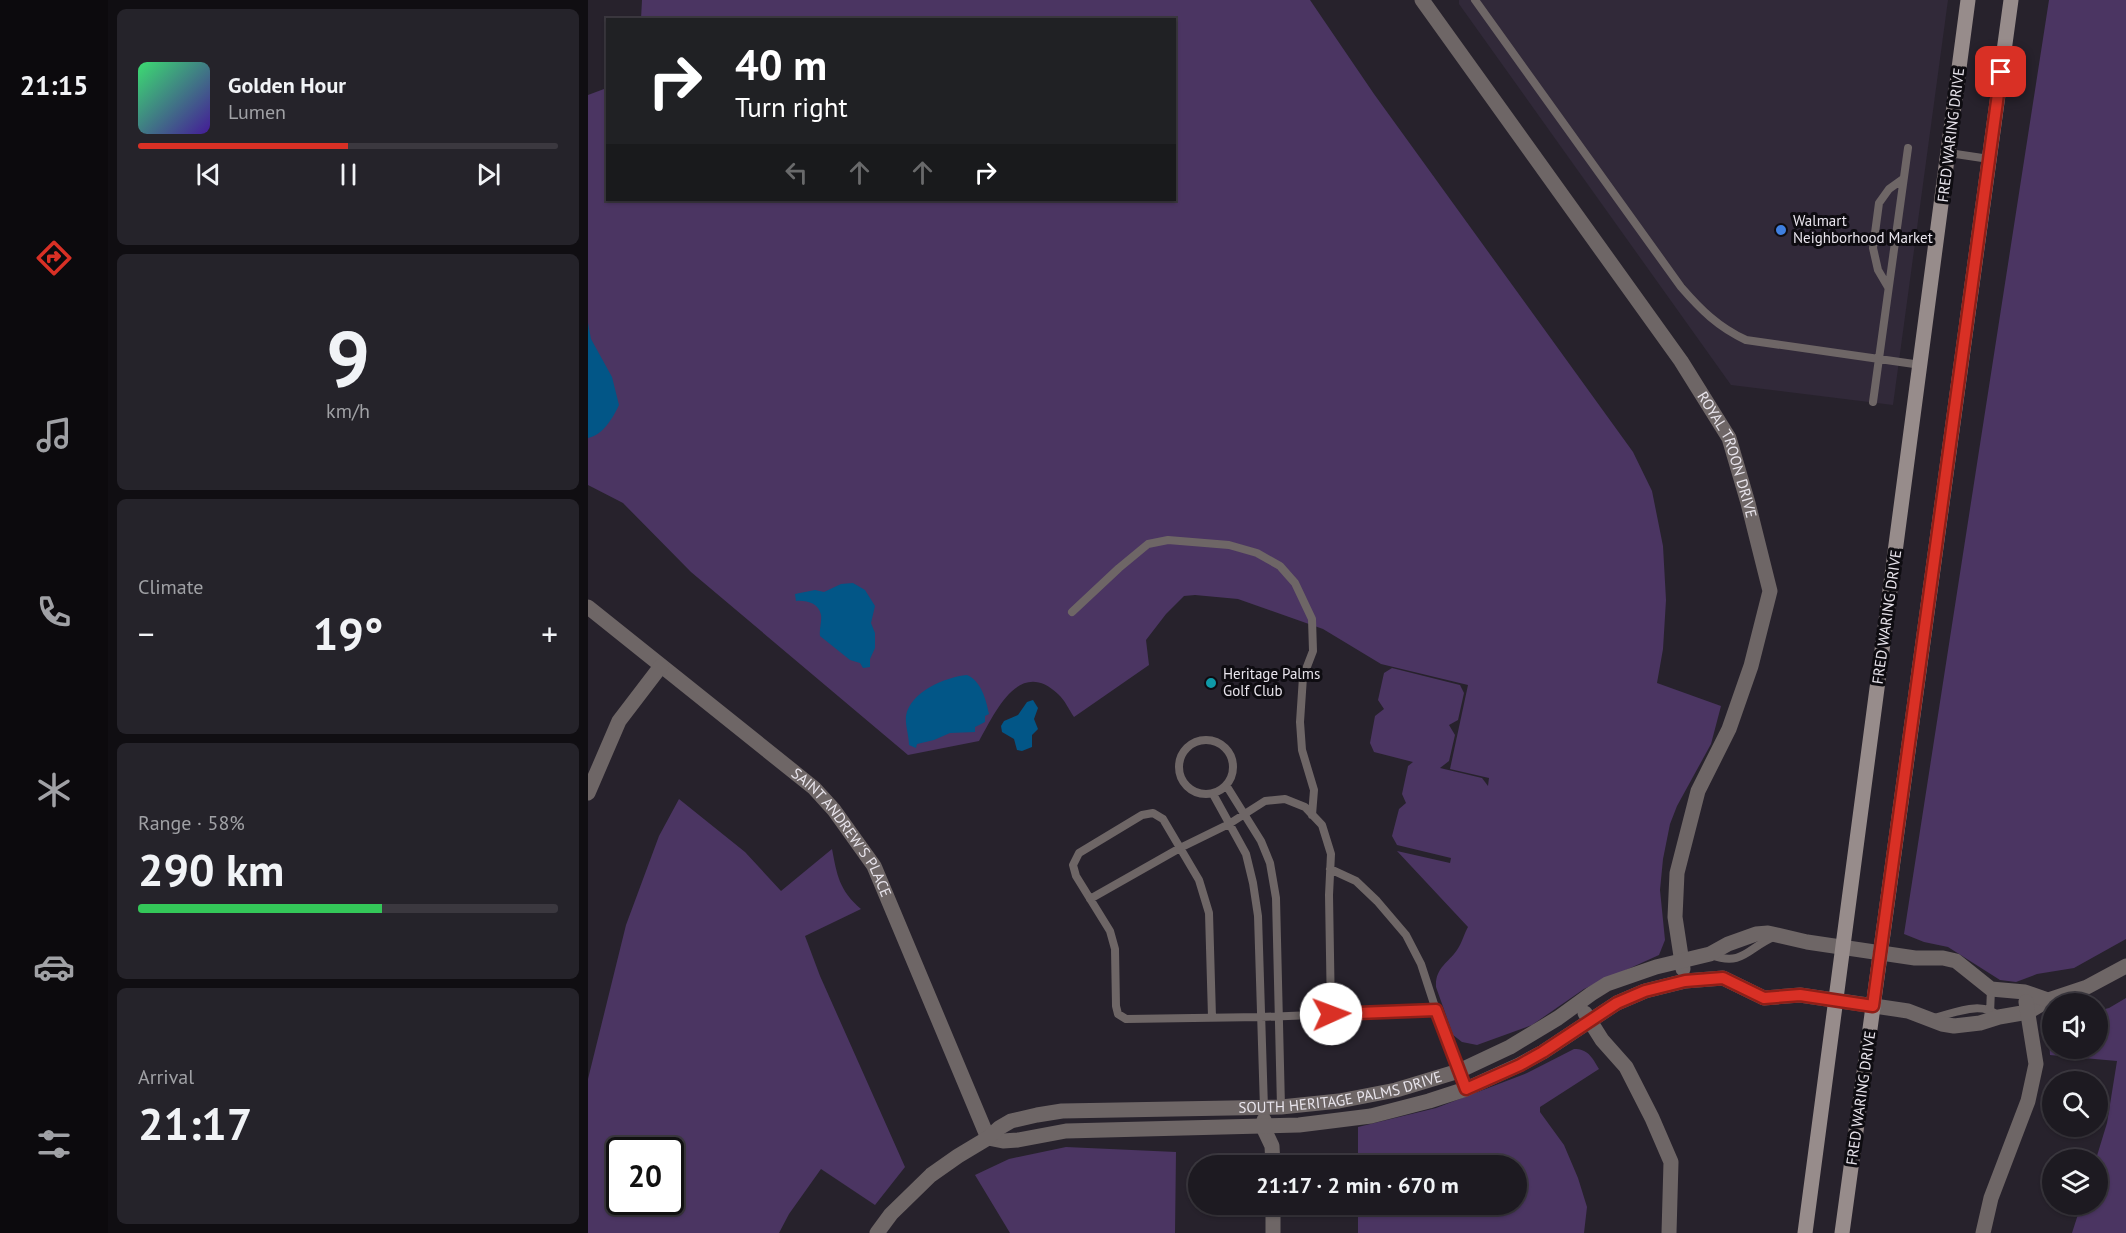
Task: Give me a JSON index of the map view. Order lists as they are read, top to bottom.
{
  "streets": {
    "main road": ["FRED WARING DRIVE"],
    "street": ["ROYAL TROON DRIVE", "SAINT ANDREW'S PLACE", "SOUTH HERITAGE PALMS DRIVE"]
  },
  "crossings": [
    ["FRED WARING DRIVE", "SOUTH HERITAGE PALMS DRIVE"],
    ["ROYAL TROON DRIVE", "SOUTH HERITAGE PALMS DRIVE"],
    ["SAINT ANDREW'S PLACE", "SOUTH HERITAGE PALMS DRIVE"]
  ],
  "places": ["Walmart Neighborhood Market", "Heritage Palms Golf Club"],
  "page": {
    "tabs": "21:15",
    "turn": ["40 m", "Turn right"],
    "song": ["Golden Hour", "Lumen"],
    "tile": [
      ["9", "km/h"],
      "Climate",
      ["Range · 58%", "290 km"],
      ["Arrival", "21:17"]
    ],
    "heat": ["−", "19°", "+"],
    "limit": "20",
    "trip": "21:17 · 2 min · 670 m"
  }
}
